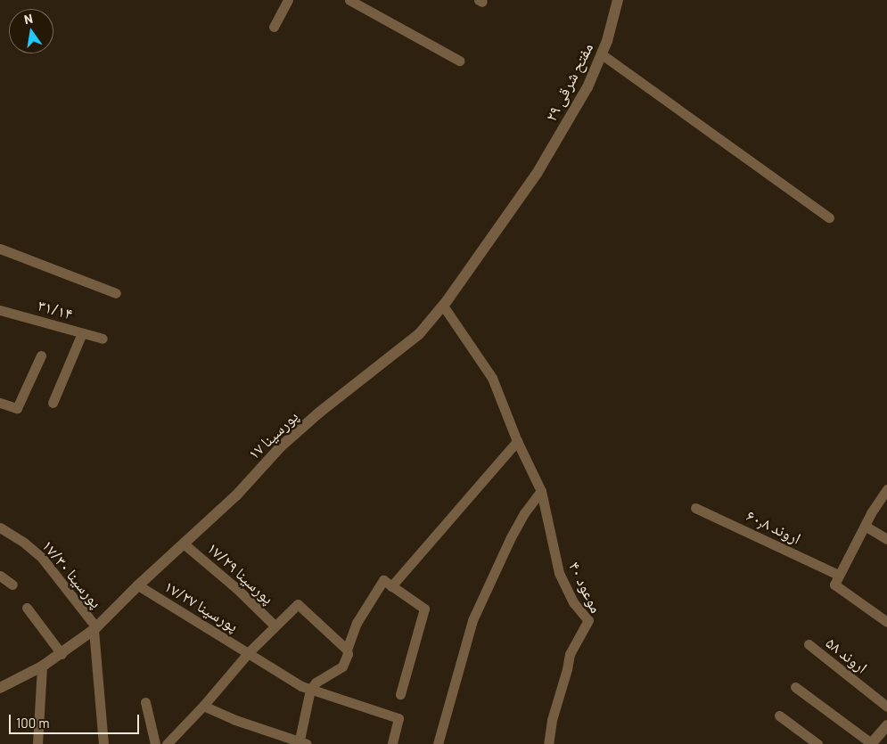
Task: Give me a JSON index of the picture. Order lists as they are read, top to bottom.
{
  "streets": {
    "street": [
      "مفتح شرقی ۲۹",
      "۳۱/۱۴",
      "پورسینا ۱۷",
      "اروند ۶۰٫۸",
      "پورسینا ۱۷/۲۹",
      "پورسینا ۱۷/۳۰",
      "موعود ۴۰",
      "پورسینا ۱۷/۲۷",
      "اروند ۵۸"
    ]
  },
  "crossings": [
    ["مفتح شرقی ۲۹", "پورسینا ۱۷"],
    ["پورسینا ۱۷", "پورسینا ۱۷/۲۹"],
    ["پورسینا ۱۷", "پورسینا ۱۷/۳۰"],
    ["پورسینا ۱۷", "پورسینا ۱۷/۲۷"]
  ],
  "scale_bar": "100 m",
  "north": "top"
}
